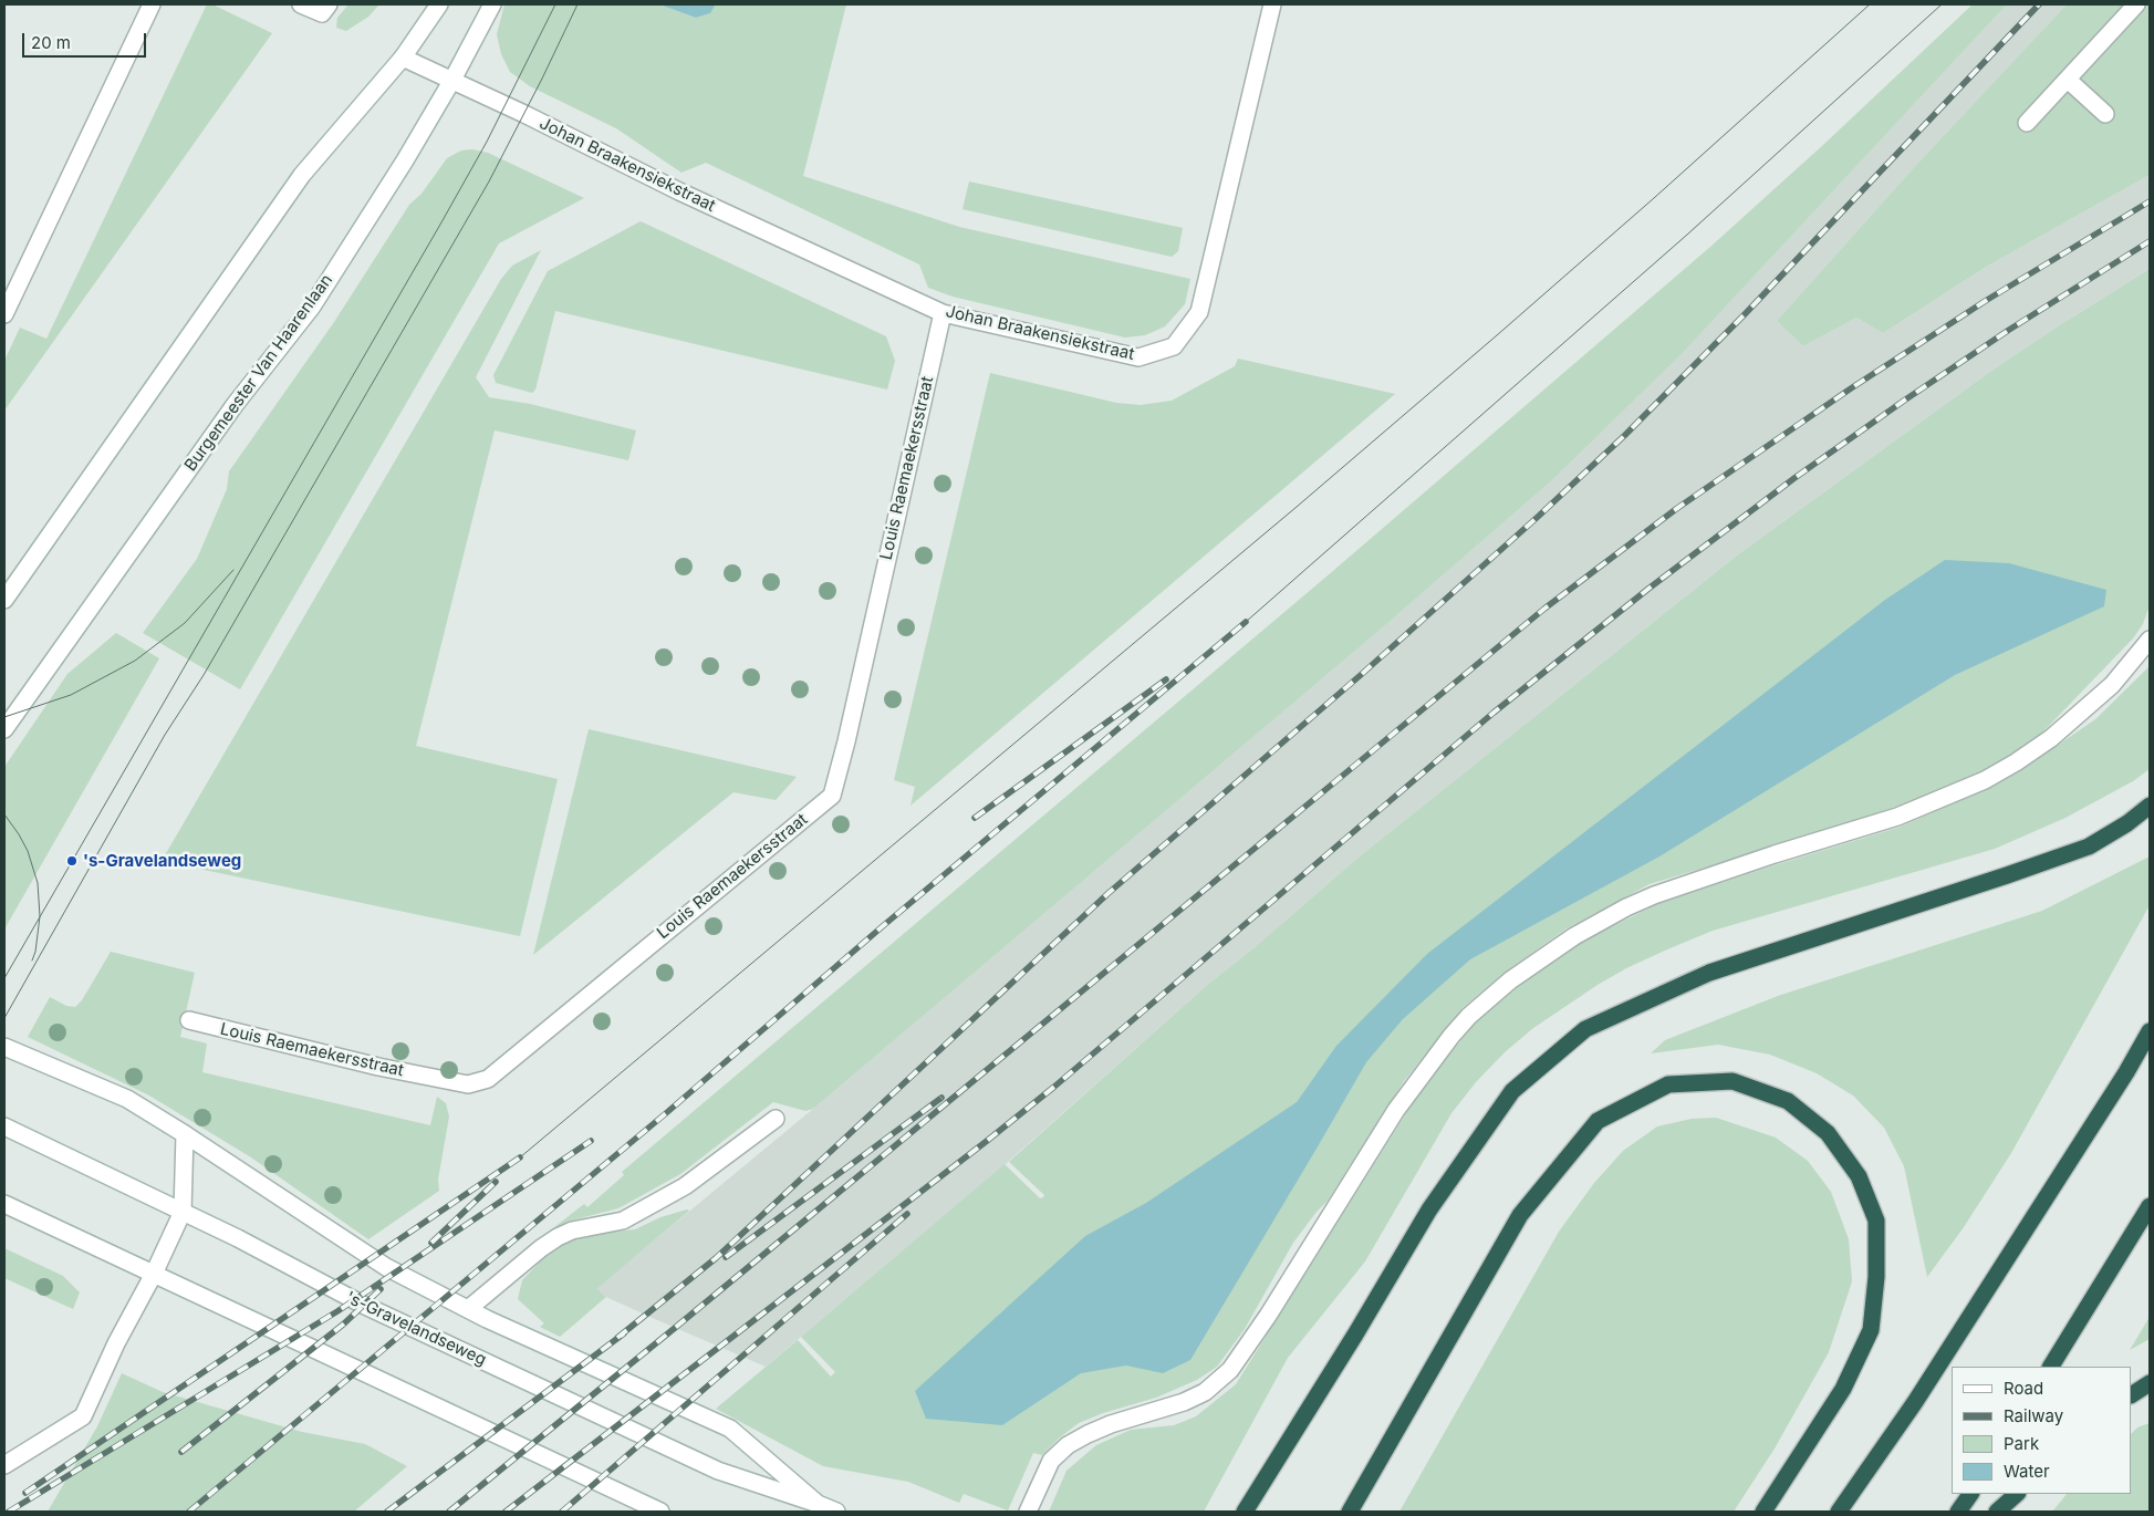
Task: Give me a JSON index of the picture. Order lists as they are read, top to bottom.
{
  "streets": {
    "main road": [
      "Johan Braakensiekstraat",
      "Burgemeester Van Haarenlaan",
      "Louis Raemaekersstraat",
      "'s-Gravelandseweg"
    ]
  },
  "crossings": [
    ["Johan Braakensiekstraat", "Burgemeester Van Haarenlaan"],
    ["Johan Braakensiekstraat", "Louis Raemaekersstraat"]
  ],
  "places": ["'s-Gravelandseweg"],
  "legend": [
    "Road",
    "Railway",
    "Park",
    "Water"
  ],
  "scale_bar": "20 m"
}
